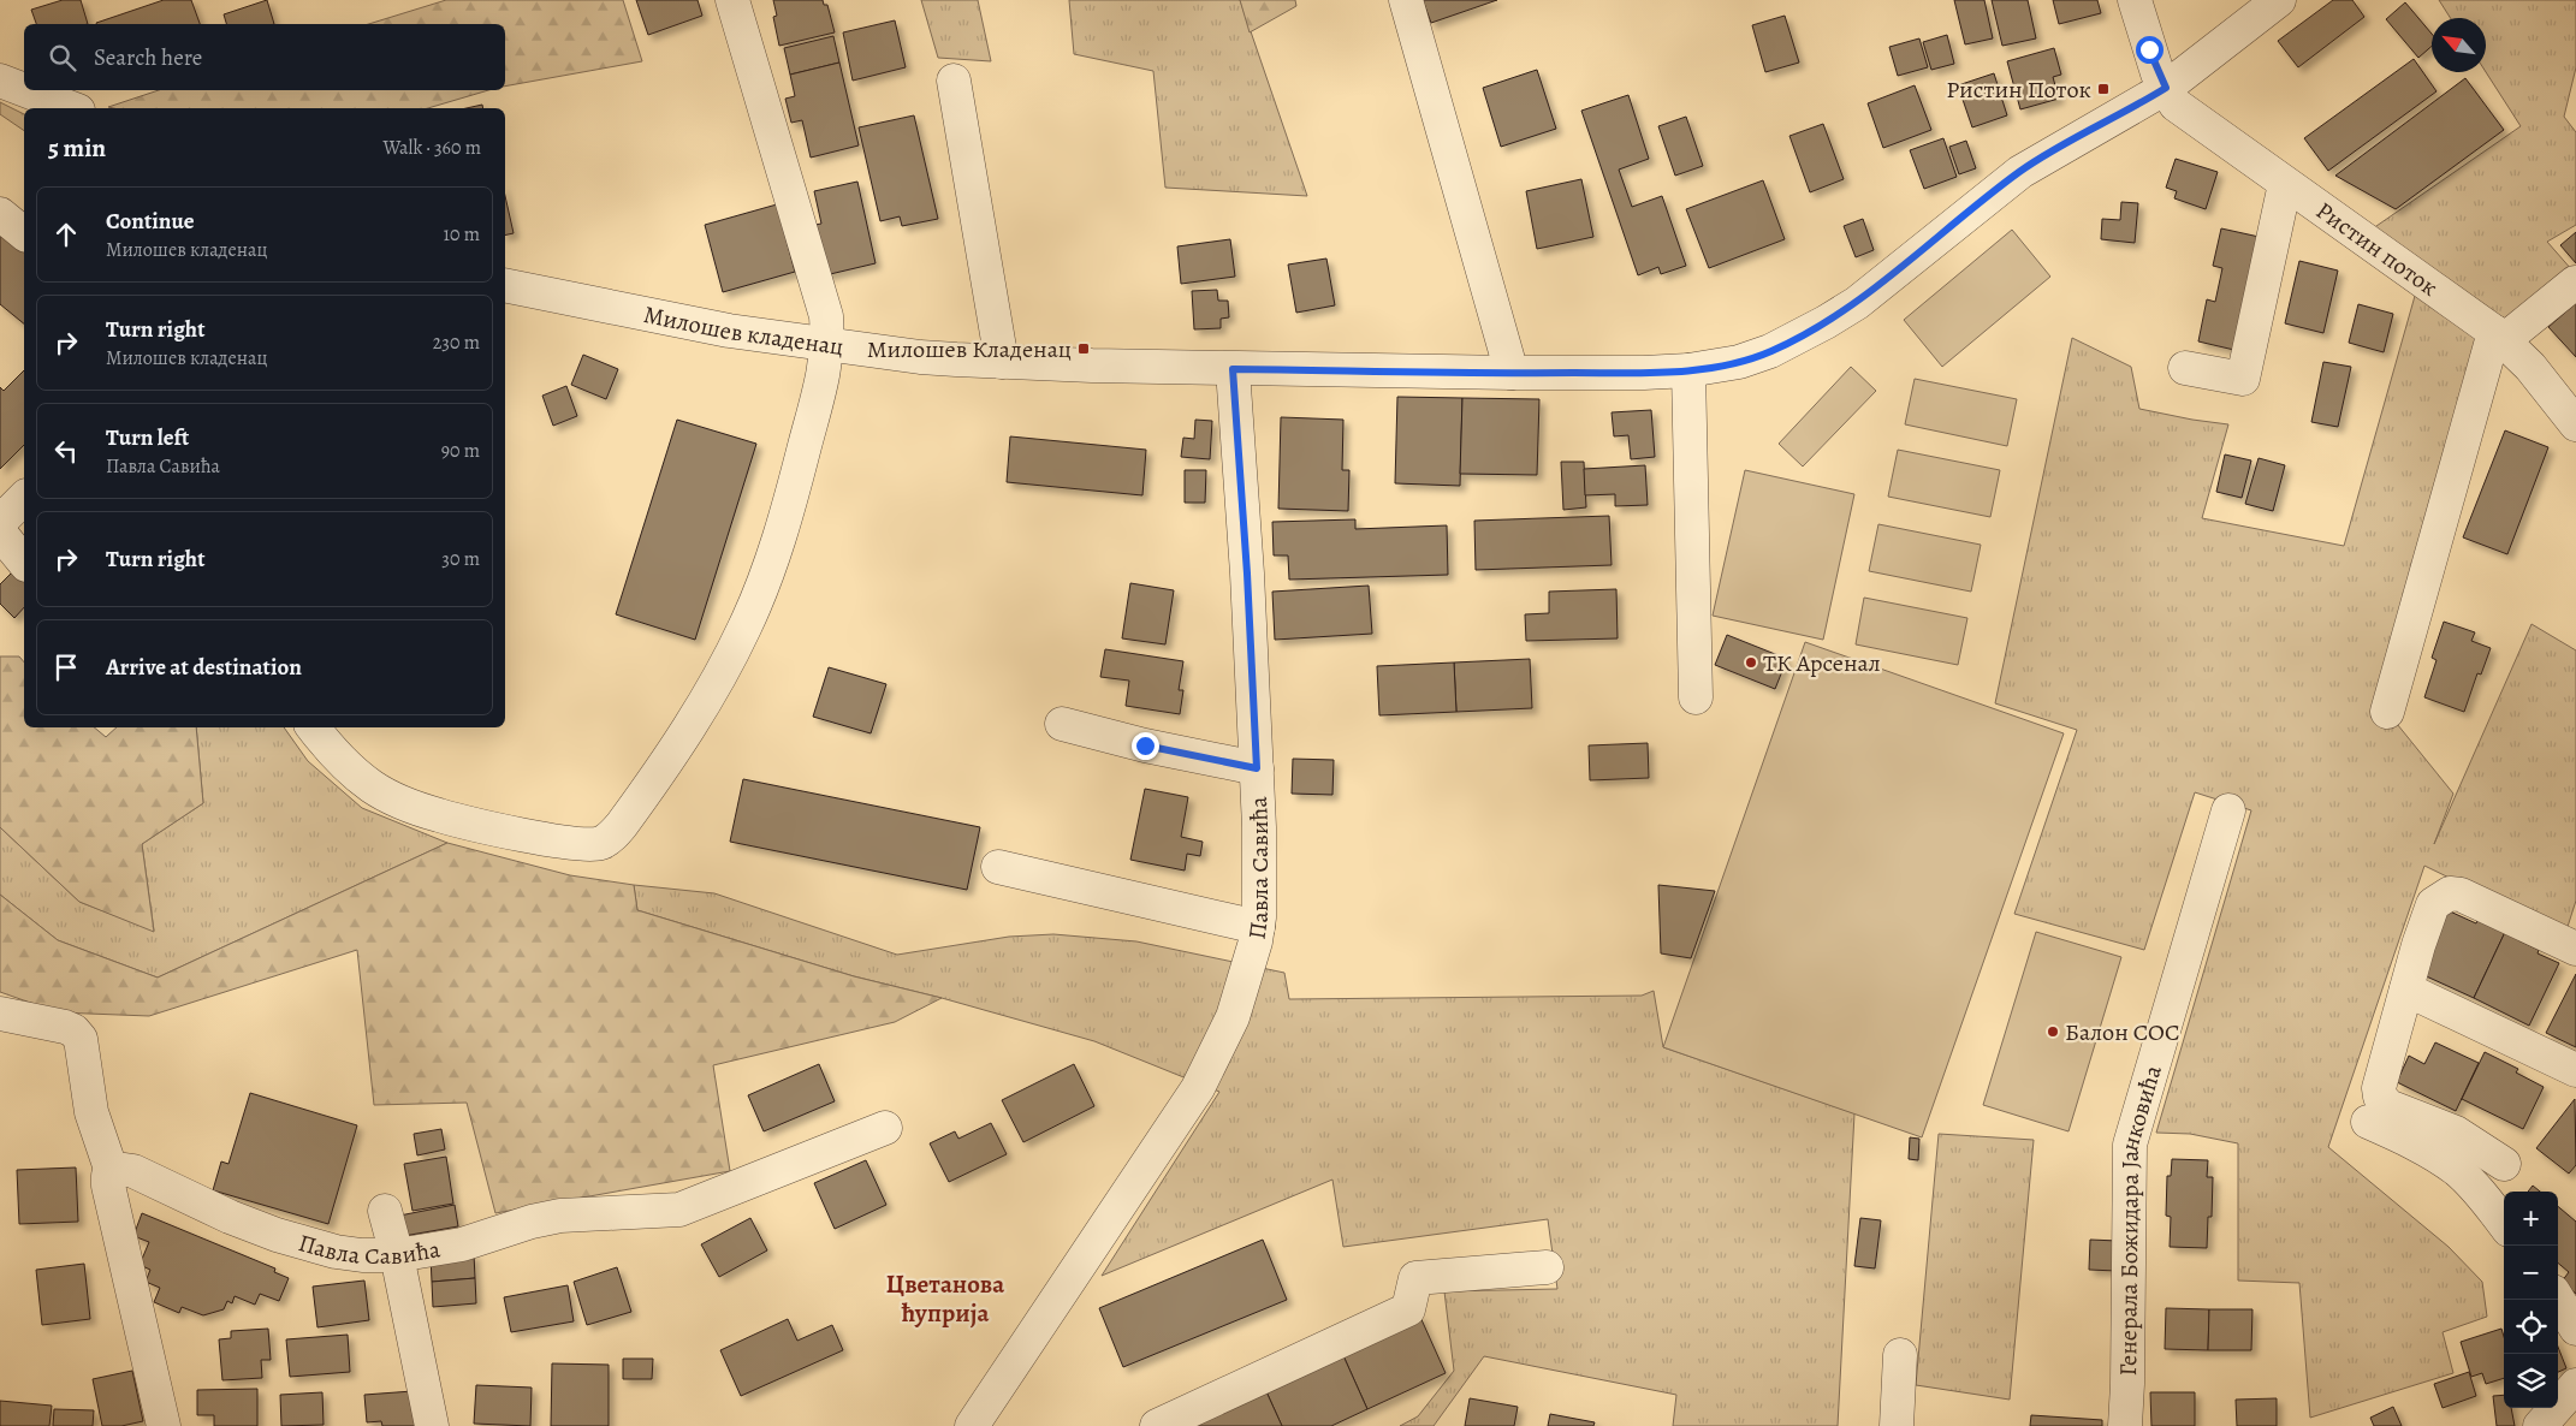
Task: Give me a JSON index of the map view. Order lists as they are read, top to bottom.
{
  "streets": {
    "street": [
      "Ристин поток",
      "Милошев кладенац",
      "Павла Савића",
      "Генерала Божидара Јанковића"
    ]
  },
  "crossings": [
    ["Ристин поток", "Милошев кладенац"],
    ["Милошев кладенац", "Павла Савића"]
  ],
  "districts": ["Цветанова ћуприја"],
  "places": {
    "transit": ["Ристин Поток", "Милошев Кладенац"],
    "other": ["ТК Арсенал", "Балон СОС"]
  },
  "north": "top left",
  "page": {
    "search": "Search here",
    "heading": ["5 min", "Walk · 360 m"],
    "list": [
      ["Continue", "Милошев кладенац", "10 m"],
      ["Turn right", "Милошев кладенац", "230 m"],
      ["Turn left", "Павла Савића", "90 m"],
      ["Turn right", "30 m"],
      "Arrive at destination"
    ],
    "map_buttons": ["+", "−"]
  }
}
